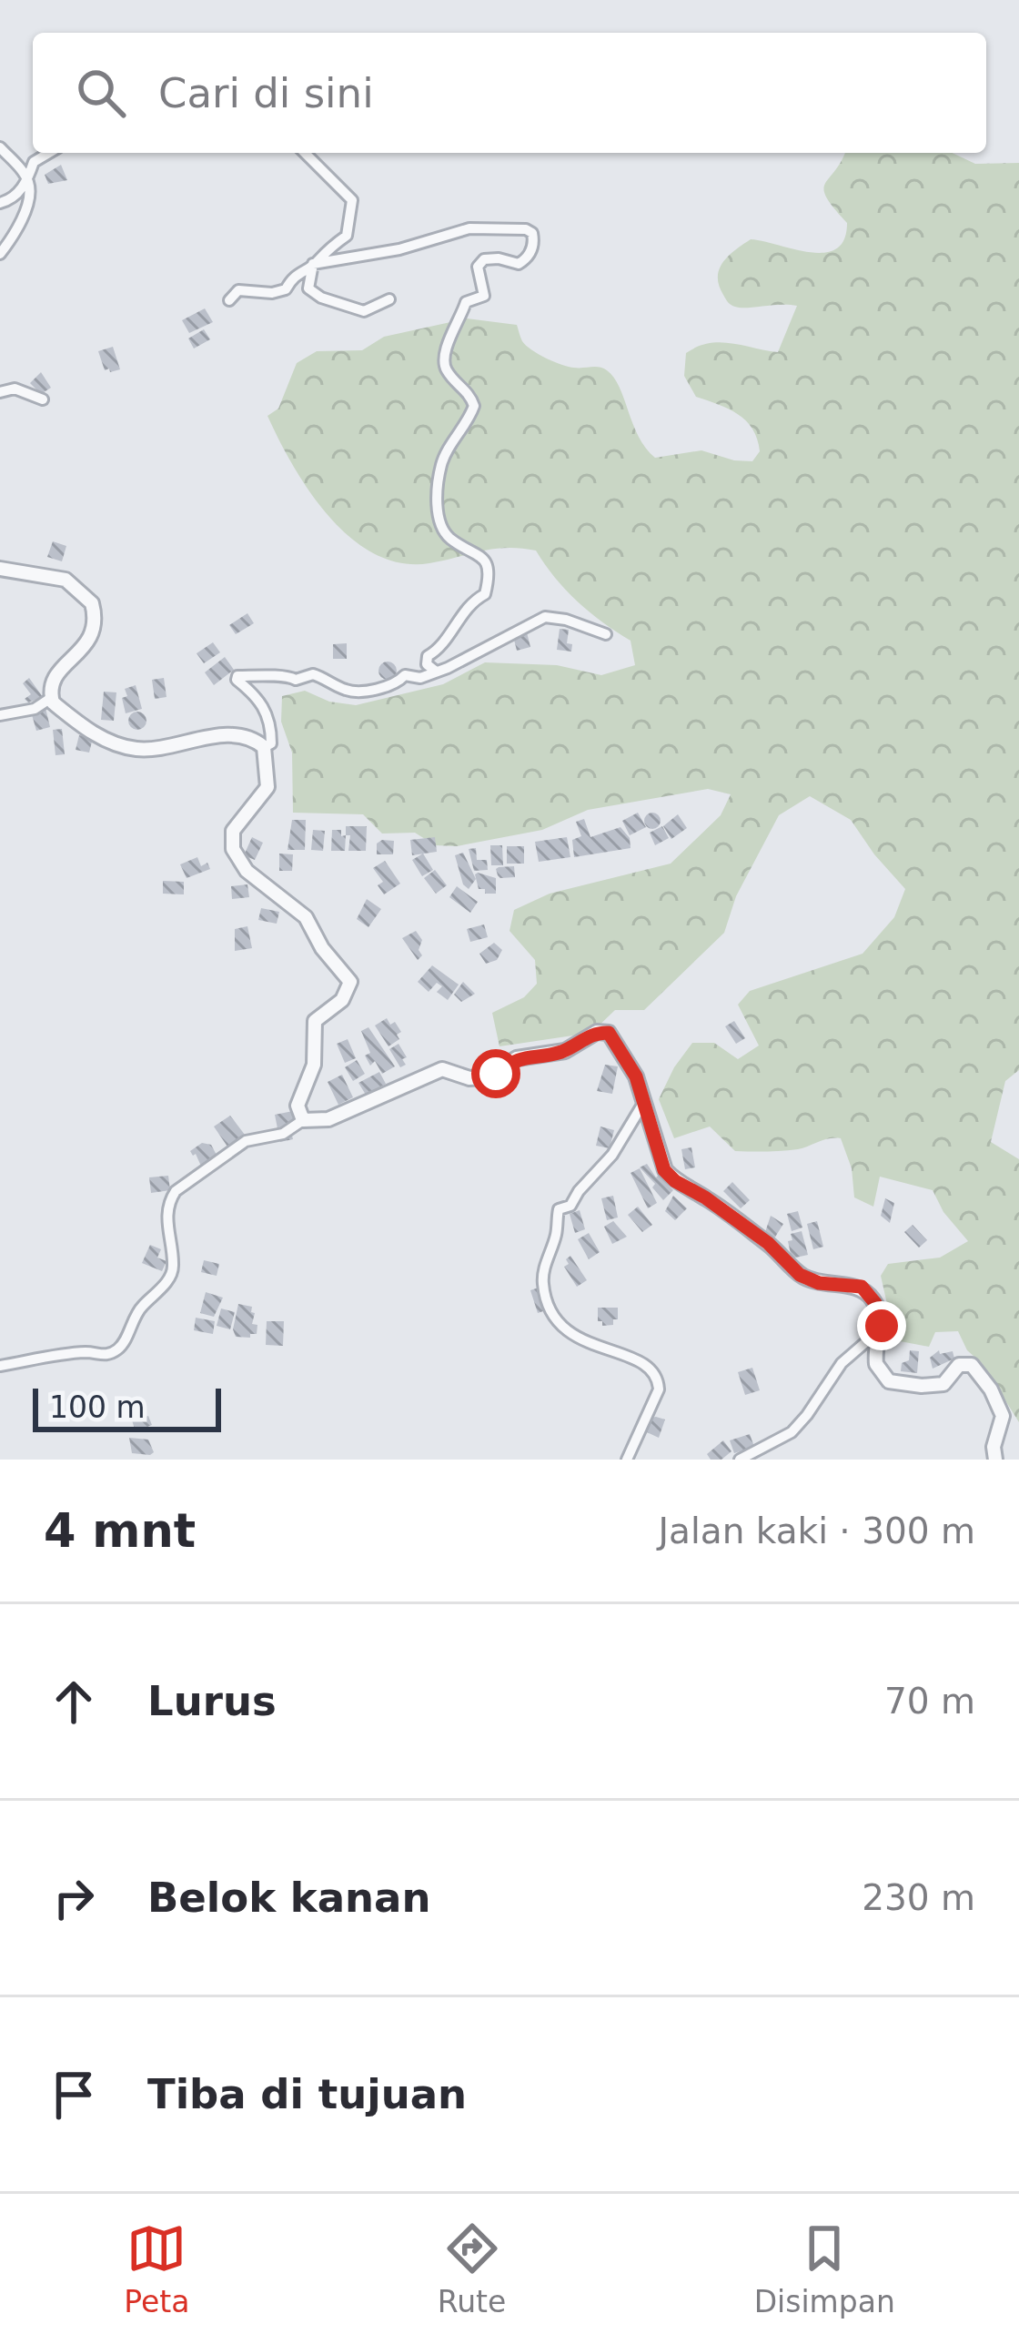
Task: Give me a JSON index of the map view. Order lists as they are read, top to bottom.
{
  "scale_bar": "100 m",
  "page": {
    "search": "Cari di sini",
    "scale": "100 m",
    "heading": ["4 mnt", "Jalan kaki · 300 m"],
    "list": [
      ["Lurus", "70 m"],
      ["Belok kanan", "230 m"],
      "Tiba di tujuan"
    ],
    "nav": ["Peta", "Rute", "Disimpan"]
  }
}
